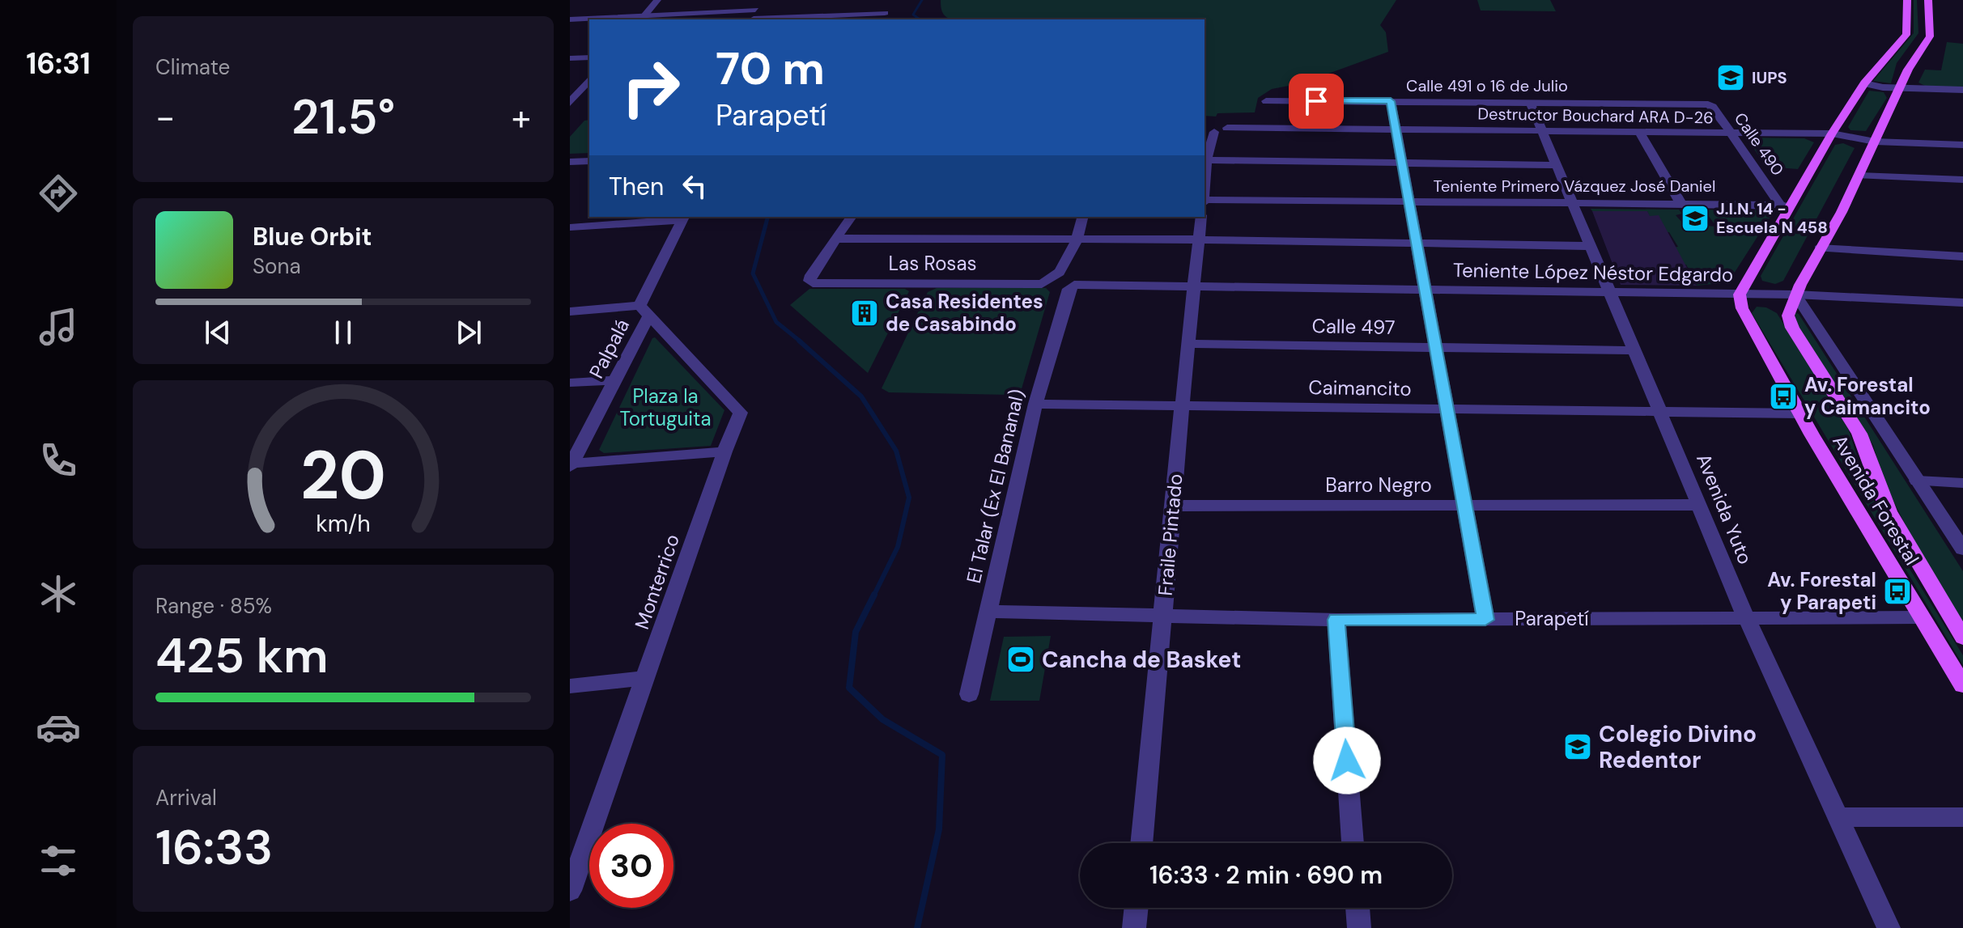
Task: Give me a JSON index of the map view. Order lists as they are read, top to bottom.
{
  "streets": {
    "main road": ["Avenida Forestal"],
    "street": [
      "Calle 491 o 16 de Julio",
      "Destructor Bouchard ARA D-26",
      "Calle 490",
      "Teniente Primero Vázquez José Daniel",
      "Las Rosas",
      "Teniente López Néstor Edgardo",
      "Calle 497",
      "Palpalá",
      "Caimancito",
      "Barro Negro",
      "El Talar (Ex El Bananal)",
      "Avenida Yuto",
      "Fraile Pintado",
      "Monterrico",
      "Parapetí"
    ]
  },
  "crossings": [
    ["Calle 491 o 16 de Julio", "Calle 490"],
    ["Calle 491 o 16 de Julio", "Avenida Yuto"],
    ["Destructor Bouchard ARA D-26", "Calle 490"],
    ["Destructor Bouchard ARA D-26", "Avenida Forestal"],
    ["Destructor Bouchard ARA D-26", "Avenida Yuto"],
    ["Calle 490", "Teniente Primero Vázquez José Daniel"],
    ["Teniente Primero Vázquez José Daniel", "Avenida Yuto"],
    ["Teniente López Néstor Edgardo", "El Talar (Ex El Bananal)"],
    ["Teniente López Néstor Edgardo", "Avenida Forestal"],
    ["Teniente López Néstor Edgardo", "Avenida Yuto"],
    ["Teniente López Néstor Edgardo", "Fraile Pintado"],
    ["Calle 497", "Avenida Yuto"],
    ["Calle 497", "Fraile Pintado"],
    ["Palpalá", "Monterrico"],
    ["Caimancito", "El Talar (Ex El Bananal)"],
    ["Caimancito", "Avenida Forestal"],
    ["Caimancito", "Avenida Yuto"],
    ["Caimancito", "Fraile Pintado"],
    ["Barro Negro", "Avenida Yuto"],
    ["Barro Negro", "Fraile Pintado"],
    ["El Talar (Ex El Bananal)", "Parapetí"],
    ["Avenida Forestal", "Parapetí"],
    ["Avenida Yuto", "Parapetí"],
    ["Fraile Pintado", "Parapetí"]
  ],
  "parks": ["Plaza la Tortuguita"],
  "places": {
    "school or university": ["IUPS", "J.I.N. 14 - Escuela N 458", "Colegio Divino Redentor"],
    "building": ["Casa Residentes de Casabindo"],
    "bus stop": ["Av. Forestal y Caimancito", "Av. Forestal y Parapeti"],
    "sports": ["Cancha de Basket"]
  },
  "page": {
    "tabs": "16:31",
    "tile": [
      "Climate",
      ["Range · 85%", "425 km"],
      ["Arrival", "16:33"]
    ],
    "turn": ["70 m", "Parapetí"],
    "heat": ["−", "21.5°", "+"],
    "then": "Then",
    "song": ["Blue Orbit", "Sona"],
    "limit": "30",
    "trip": "16:33 · 2 min · 690 m",
    "gauge": ["20", "km/h"]
  }
}
